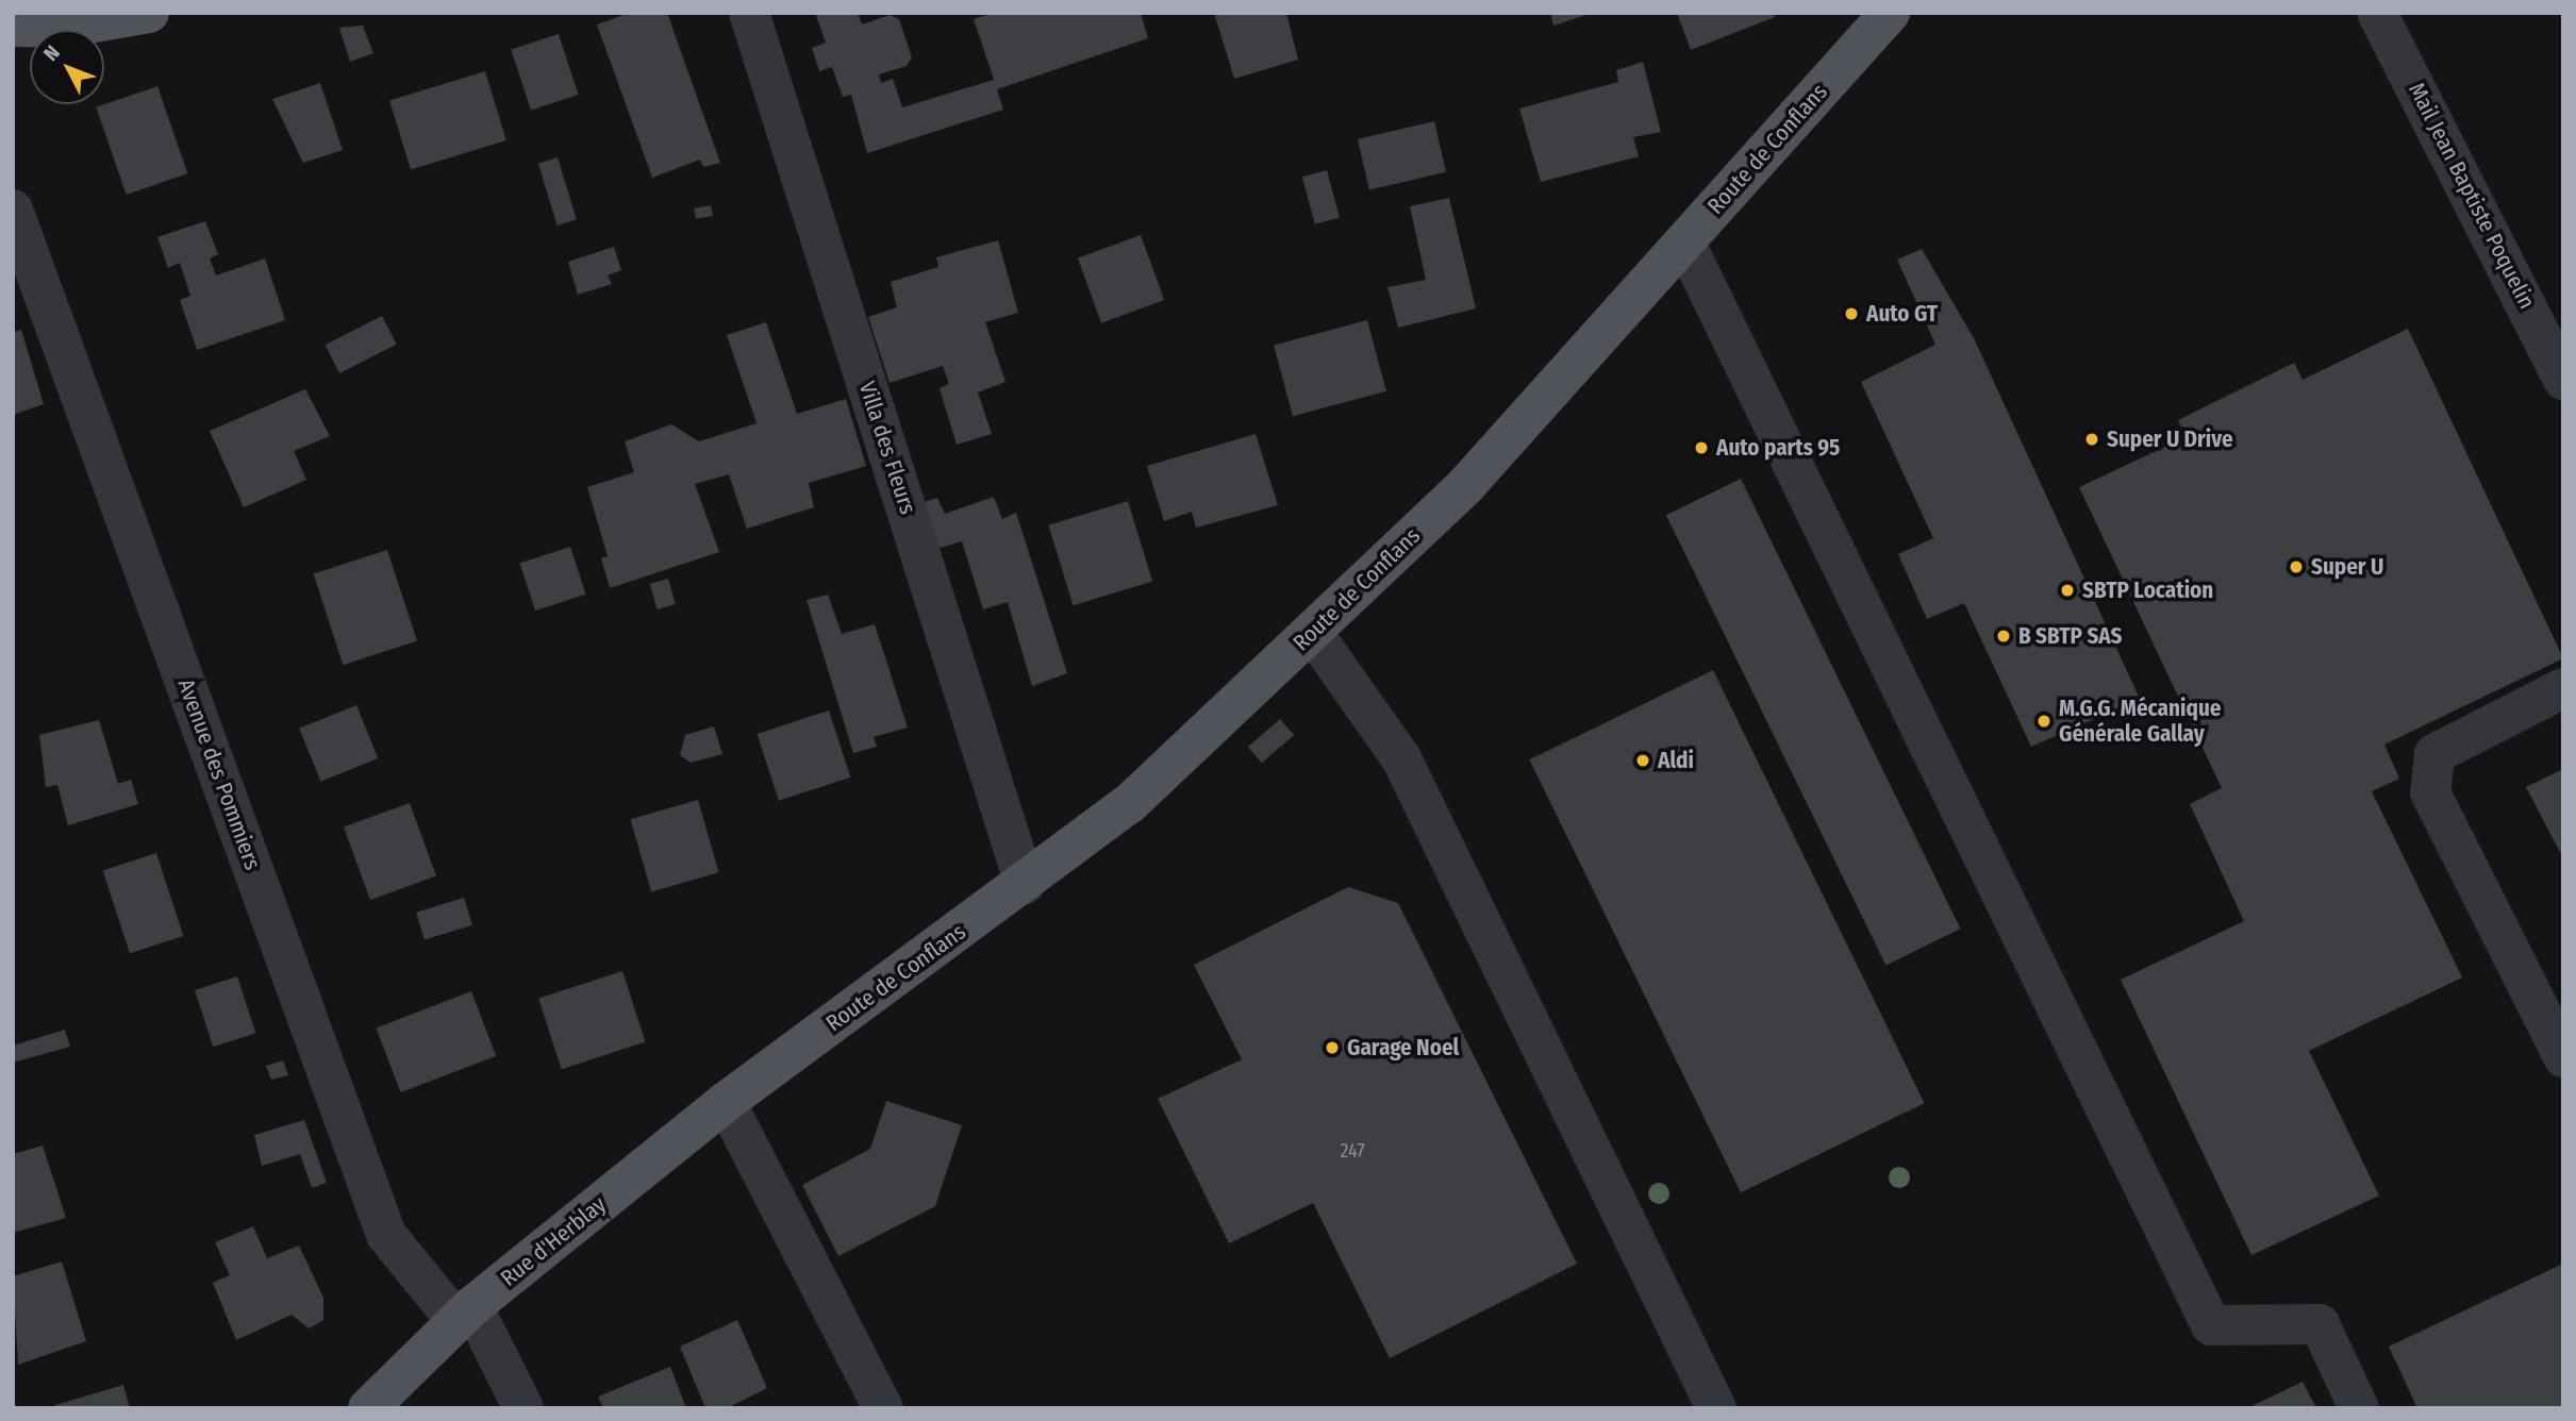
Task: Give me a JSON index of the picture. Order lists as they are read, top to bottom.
{
  "streets": {
    "main road": ["Route de Conflans", "Rue d'Herblay"],
    "street": ["Mail Jean Baptiste Poquelin", "Villa des Fleurs", "Avenue des Pommiers"]
  },
  "crossings": [
    ["Route de Conflans", "Villa des Fleurs"],
    ["Route de Conflans", "Rue d'Herblay"],
    ["Avenue des Pommiers", "Rue d'Herblay"]
  ],
  "places": [
    "Auto GT",
    "Super U Drive",
    "Auto parts 95",
    "Super U",
    "SBTP Location",
    "B SBTP SAS",
    "M.G.G. Mécanique Générale Gallay",
    "Aldi",
    "Garage Noel"
  ],
  "house_numbers": ["247"],
  "north": "top left"
}
